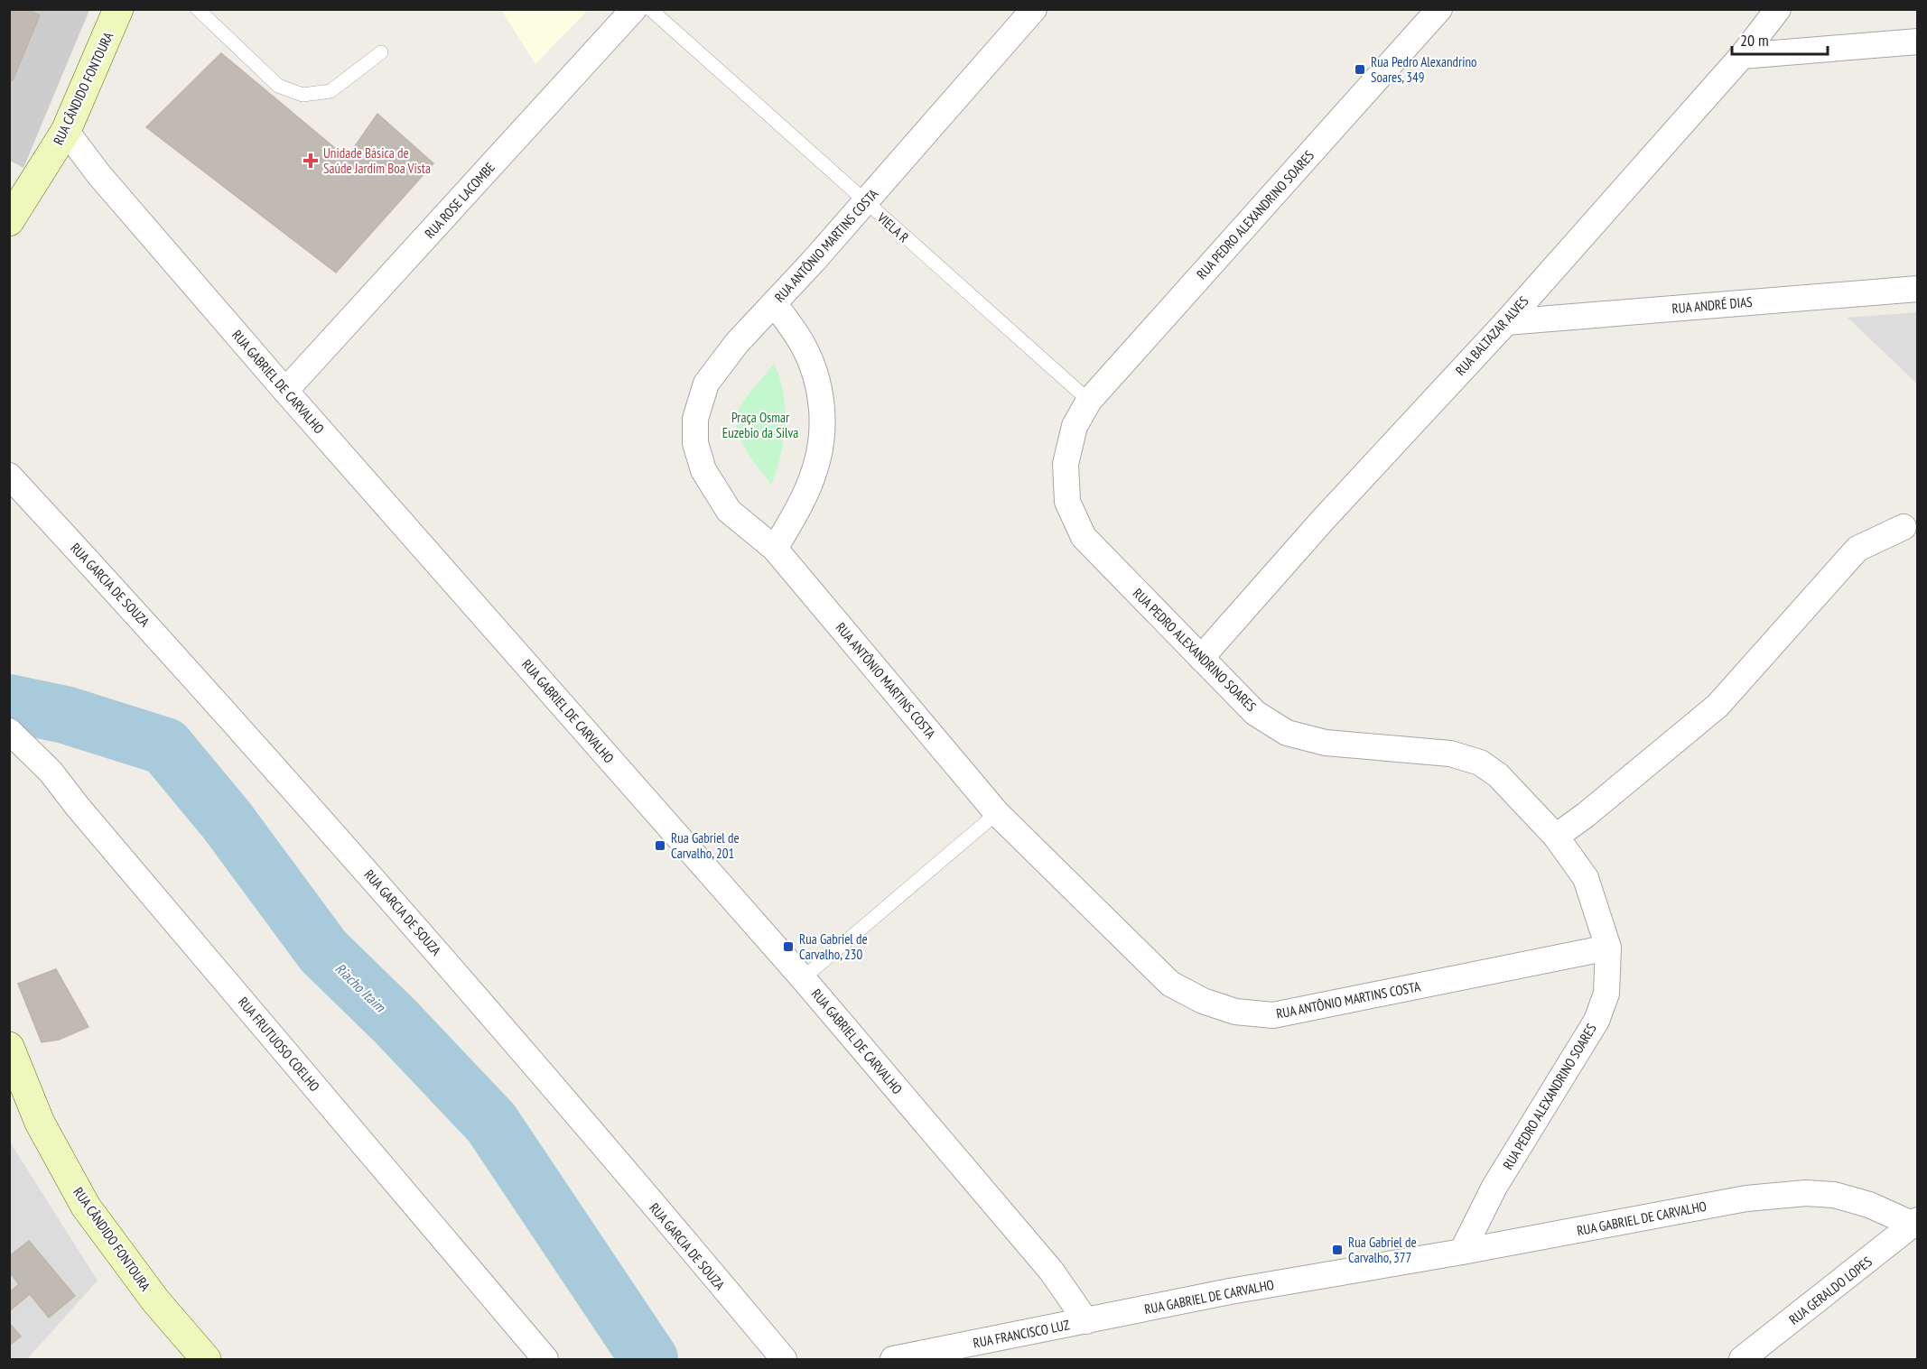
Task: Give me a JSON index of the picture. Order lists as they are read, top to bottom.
{
  "streets": {
    "main road": ["RUA CÂNDIDO FONTOURA"],
    "street": [
      "RUA ROSE LACOMBE",
      "RUA PEDRO ALEXANDRINO SOARES",
      "RUA ANTÔNIO MARTINS COSTA",
      "RUA ANDRÉ DIAS",
      "RUA BALTAZAR ALVES",
      "RUA GABRIEL DE CARVALHO",
      "RUA GARCIA DE SOUZA",
      "RUA FRUTUOSO COELHO",
      "RUA GERALDO LOPES",
      "RUA FRANCISCO LUZ"
    ],
    "lane": ["VIELA R"]
  },
  "crossings": [
    ["RUA CÂNDIDO FONTOURA", "RUA GABRIEL DE CARVALHO"],
    ["RUA ROSE LACOMBE", "RUA GABRIEL DE CARVALHO"],
    ["RUA PEDRO ALEXANDRINO SOARES", "VIELA R"],
    ["RUA PEDRO ALEXANDRINO SOARES", "RUA ANTÔNIO MARTINS COSTA"],
    ["RUA PEDRO ALEXANDRINO SOARES", "RUA BALTAZAR ALVES"],
    ["RUA PEDRO ALEXANDRINO SOARES", "RUA GABRIEL DE CARVALHO"],
    ["VIELA R", "RUA ANTÔNIO MARTINS COSTA"],
    ["RUA ANDRÉ DIAS", "RUA BALTAZAR ALVES"],
    ["RUA GABRIEL DE CARVALHO", "RUA GERALDO LOPES"],
    ["RUA GABRIEL DE CARVALHO", "RUA FRANCISCO LUZ"]
  ],
  "water": ["Riacho Itaim"],
  "parks": ["Praça Osmar Euzebio da Silva"],
  "places": {
    "transit": [
      "Rua Pedro Alexandrino Soares, 349",
      "Rua Gabriel de Carvalho, 201",
      "Rua Gabriel de Carvalho, 230",
      "Rua Gabriel de Carvalho, 377"
    ],
    "health": ["Unidade Básica de Saúde Jardim Boa Vista"]
  },
  "scale_bar": "20 m"
}
